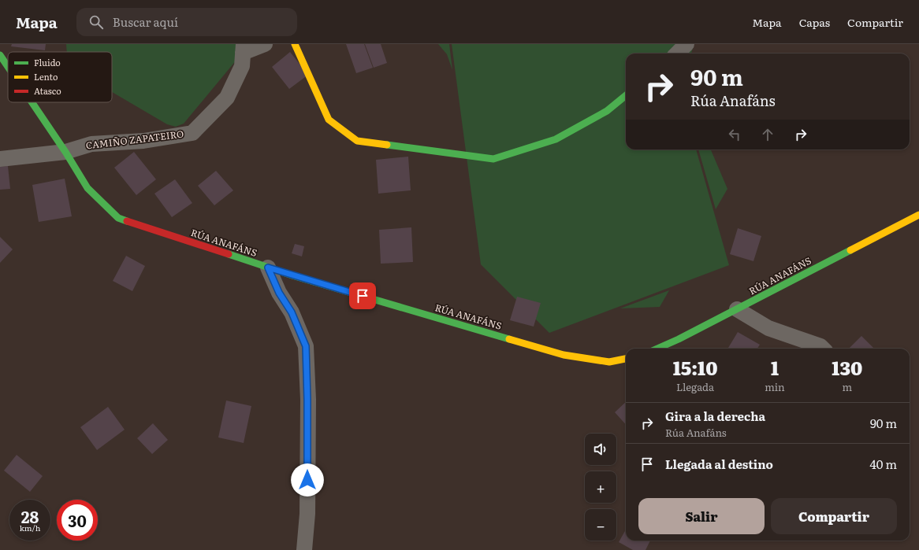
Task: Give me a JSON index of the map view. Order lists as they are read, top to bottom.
{
  "streets": {
    "street": ["CAMIÑO ZAPATEIRO", "RÚA ANAFÁNS"]
  },
  "crossings": [
    ["CAMIÑO ZAPATEIRO", "RÚA ANAFÁNS"]
  ],
  "legend": ["Fluido", "Lento", "Atasco"],
  "page": {
    "header": "Mapa",
    "search": "Buscar aquí",
    "nav": ["Mapa", "Capas", "Compartir"],
    "turn": ["90 m", "Rúa Anafáns"],
    "eta": [
      "15:10",
      "Llegada",
      "1",
      "min",
      "130",
      "m"
    ],
    "list": [
      {
        "name": "Gira a la derecha",
        "note": "Rúa Anafáns",
        "value": "90 m"
      },
      {
        "name": "Llegada al destino",
        "value": "40 m"
      }
    ],
    "map_buttons": ["+", "−"],
    "buttons": ["Salir", "Compartir"],
    "speed": "28 km/h",
    "limit": "30"
  }
}
